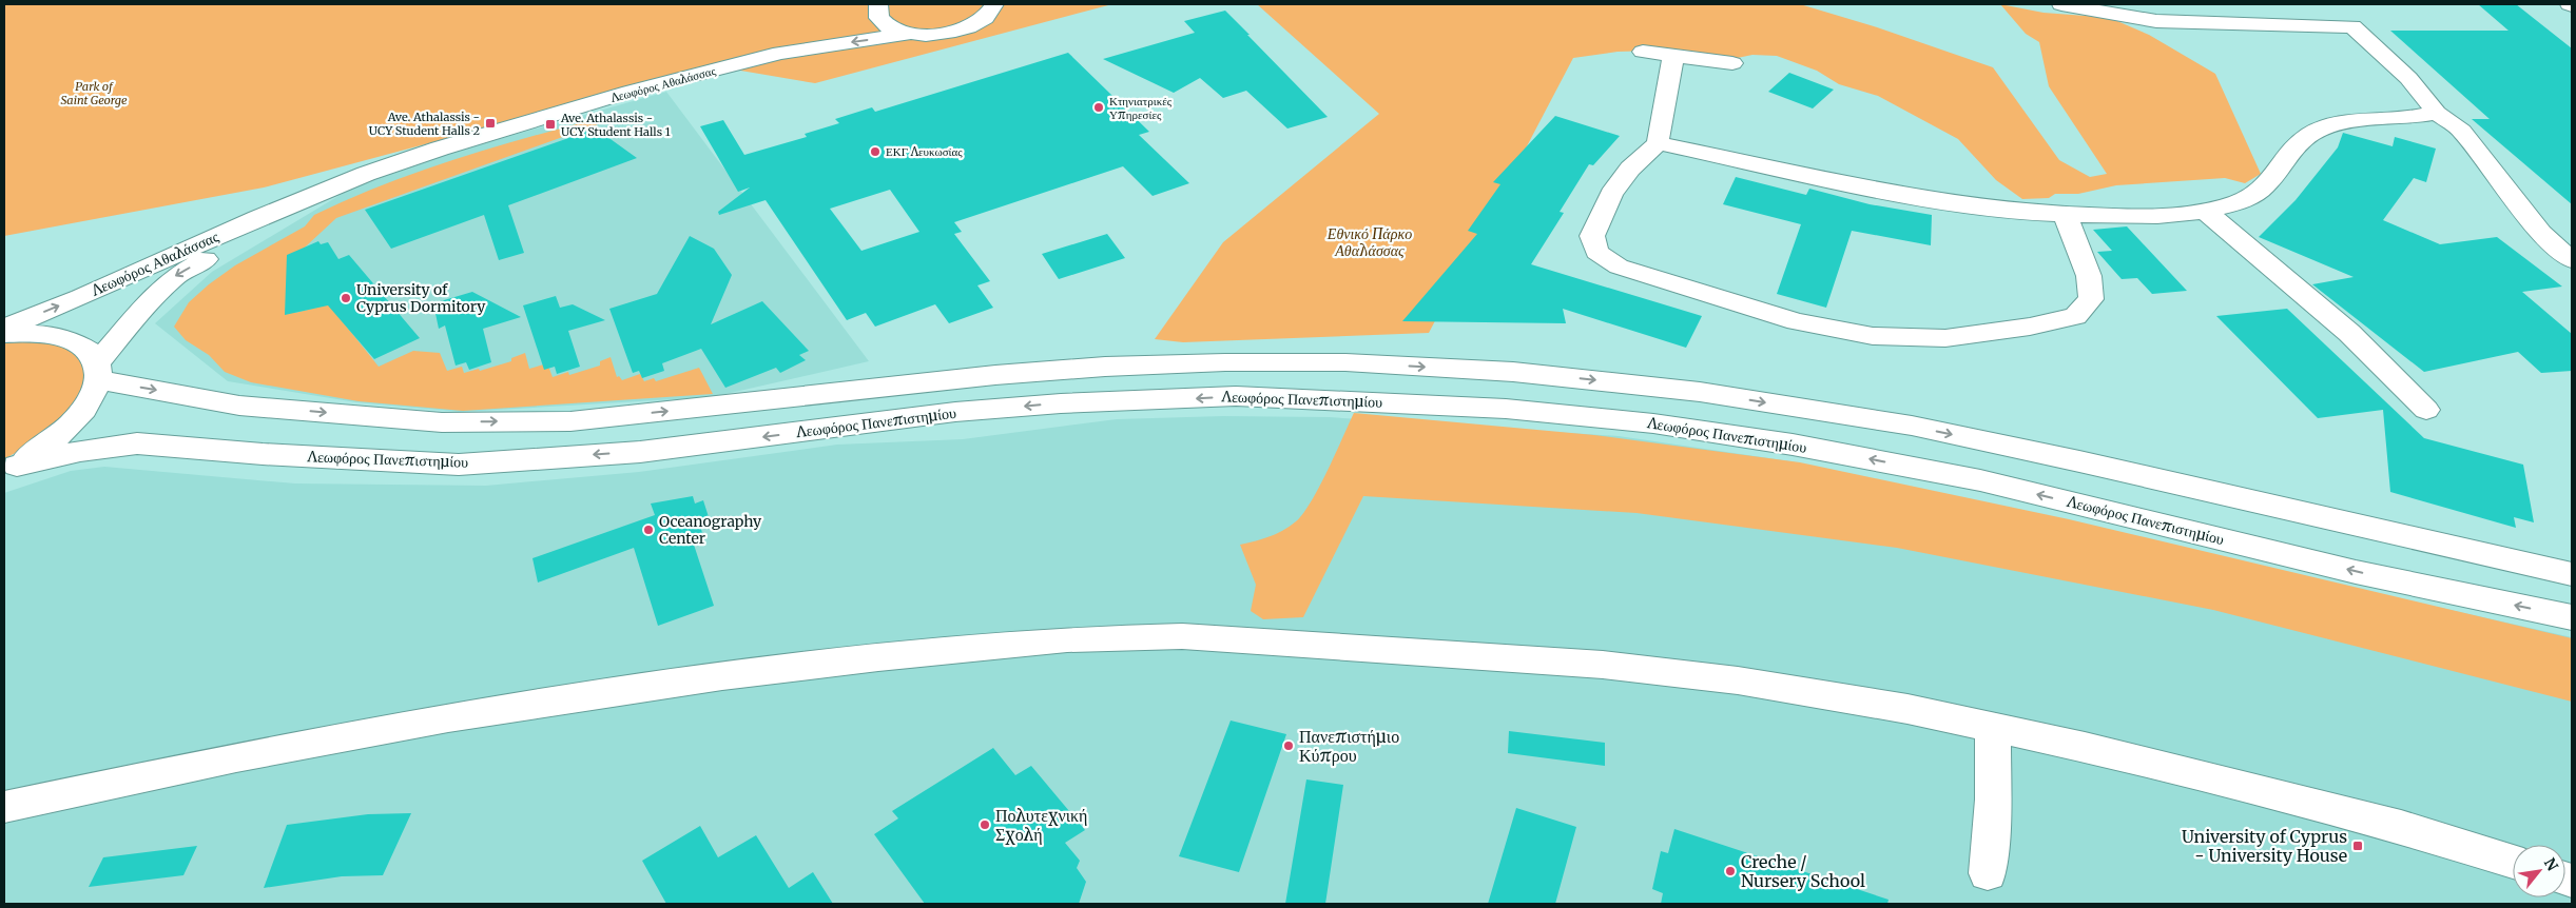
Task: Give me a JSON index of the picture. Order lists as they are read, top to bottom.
{
  "streets": {
    "main road": ["Λεωφόρος Αθαλάσσας", "Λεωφόρος Πανεπιστημίου"]
  },
  "crossings": [
    ["Λεωφόρος Αθαλάσσας", "Λεωφόρος Πανεπιστημίου"]
  ],
  "parks": ["Park of Saint George", "Εθνικό Πάρκο Αθαλάσσας"],
  "places": {
    "other": [
      "Κτηνιατρικές Υπηρεσίες",
      "ΕΚΓ Λευκωσίας",
      "University of Cyprus Dormitory",
      "Oceanography Center",
      "Πανεπιστήμιο Κύπρου",
      "Πολυτεχνική Σχολή",
      "Creche / Nursery School"
    ],
    "transit": ["Ave. Athalassis - UCY Student Halls 2", "Ave. Athalassis - UCY Student Halls 1", "University of Cyprus - University House"]
  },
  "north": "top right"
}
